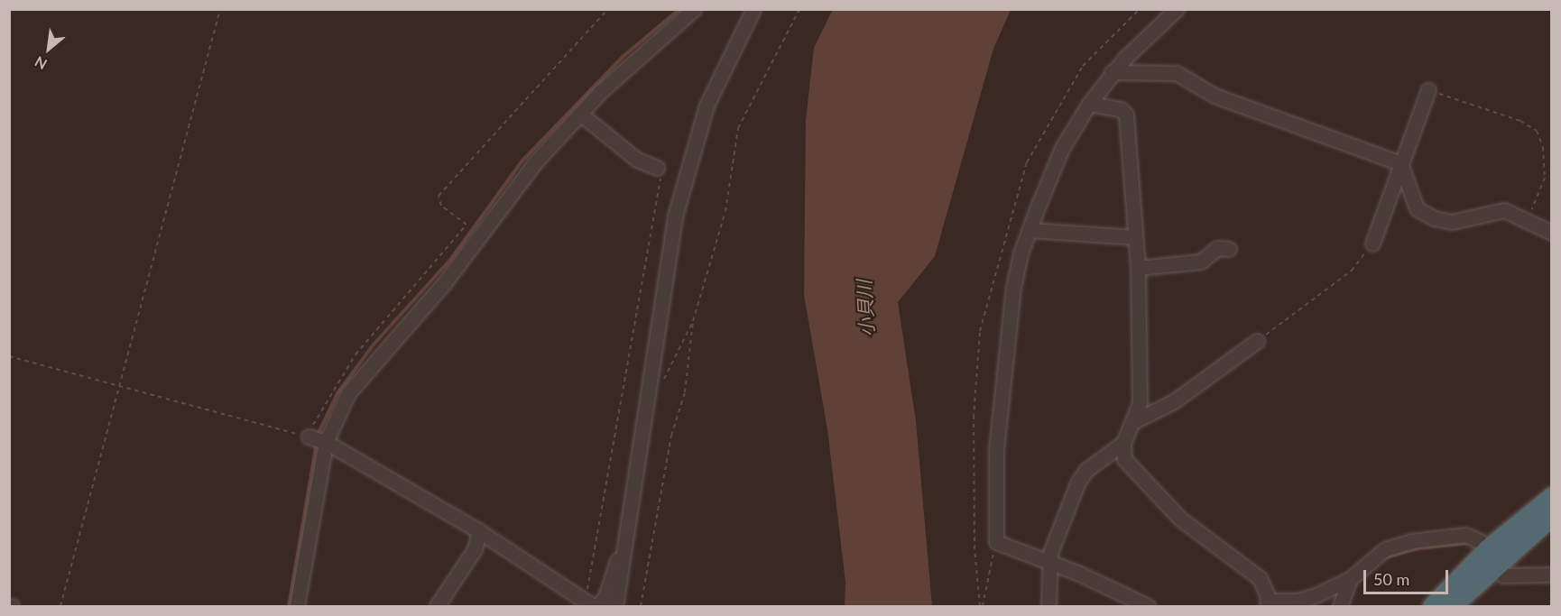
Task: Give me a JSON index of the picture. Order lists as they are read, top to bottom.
{
  "water": ["小貝川"],
  "scale_bar": "50 m",
  "north": "bottom left"
}
